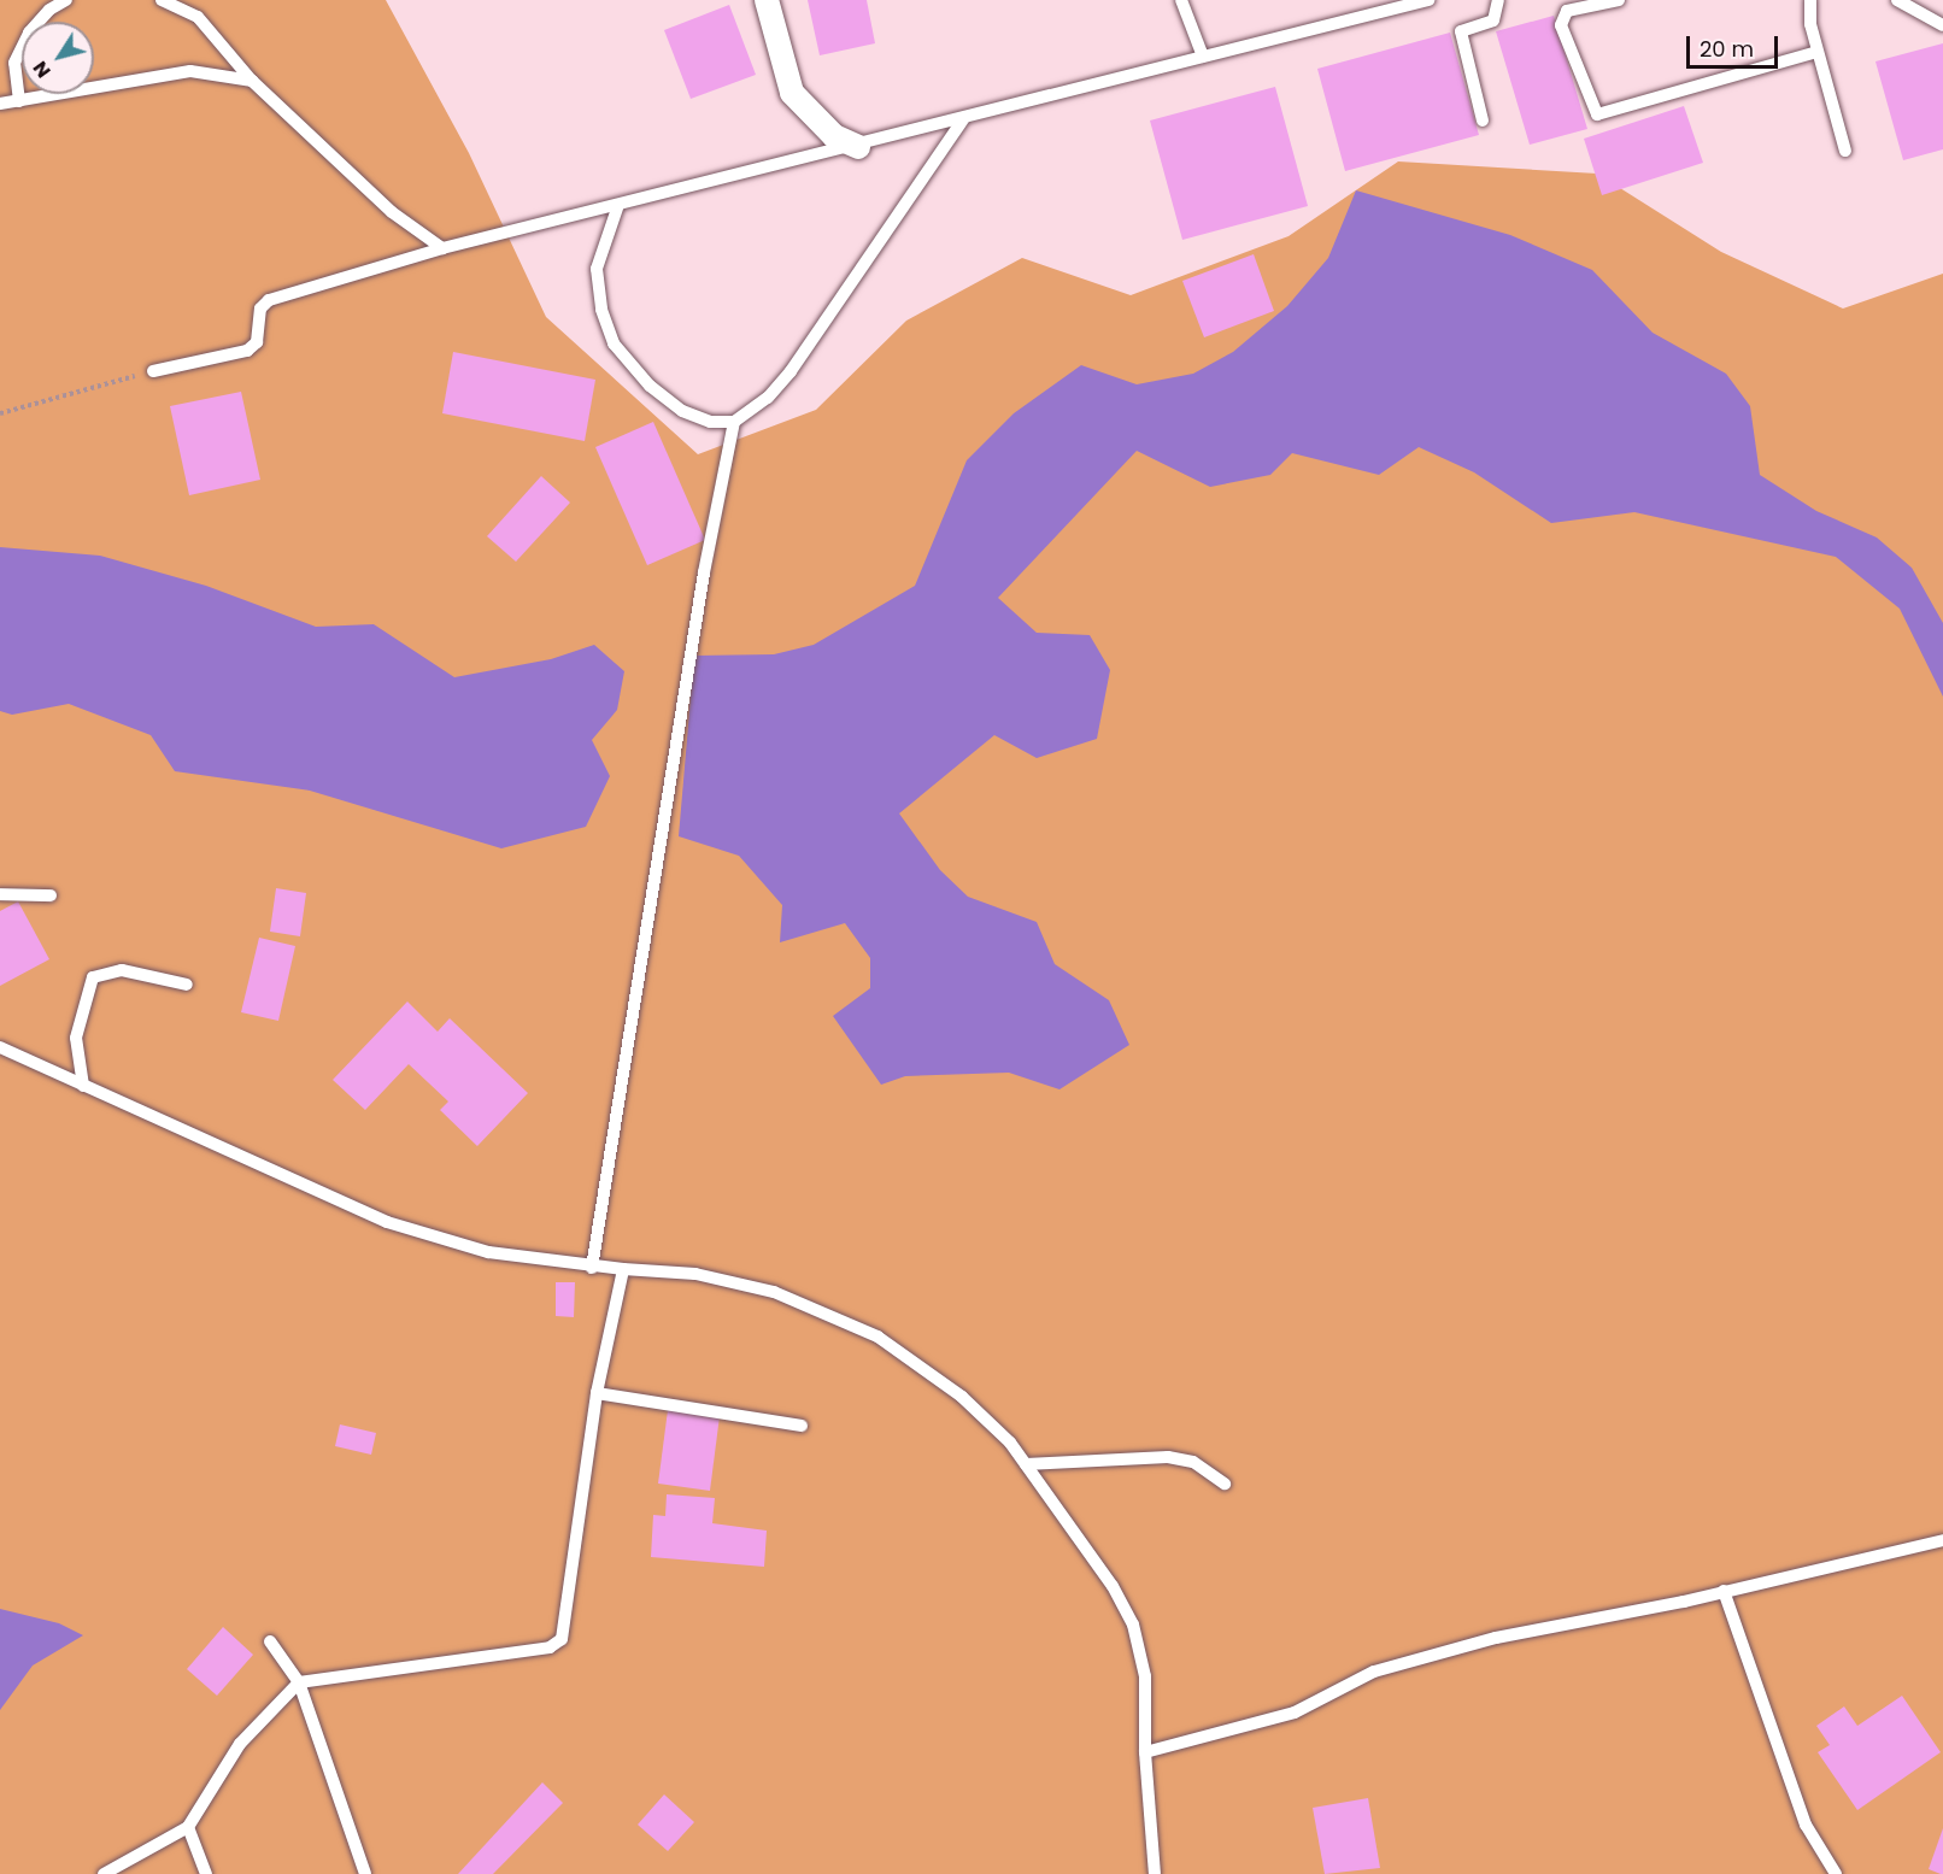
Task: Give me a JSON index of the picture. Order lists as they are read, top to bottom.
{
  "scale_bar": "20 m",
  "north": "bottom left"
}
